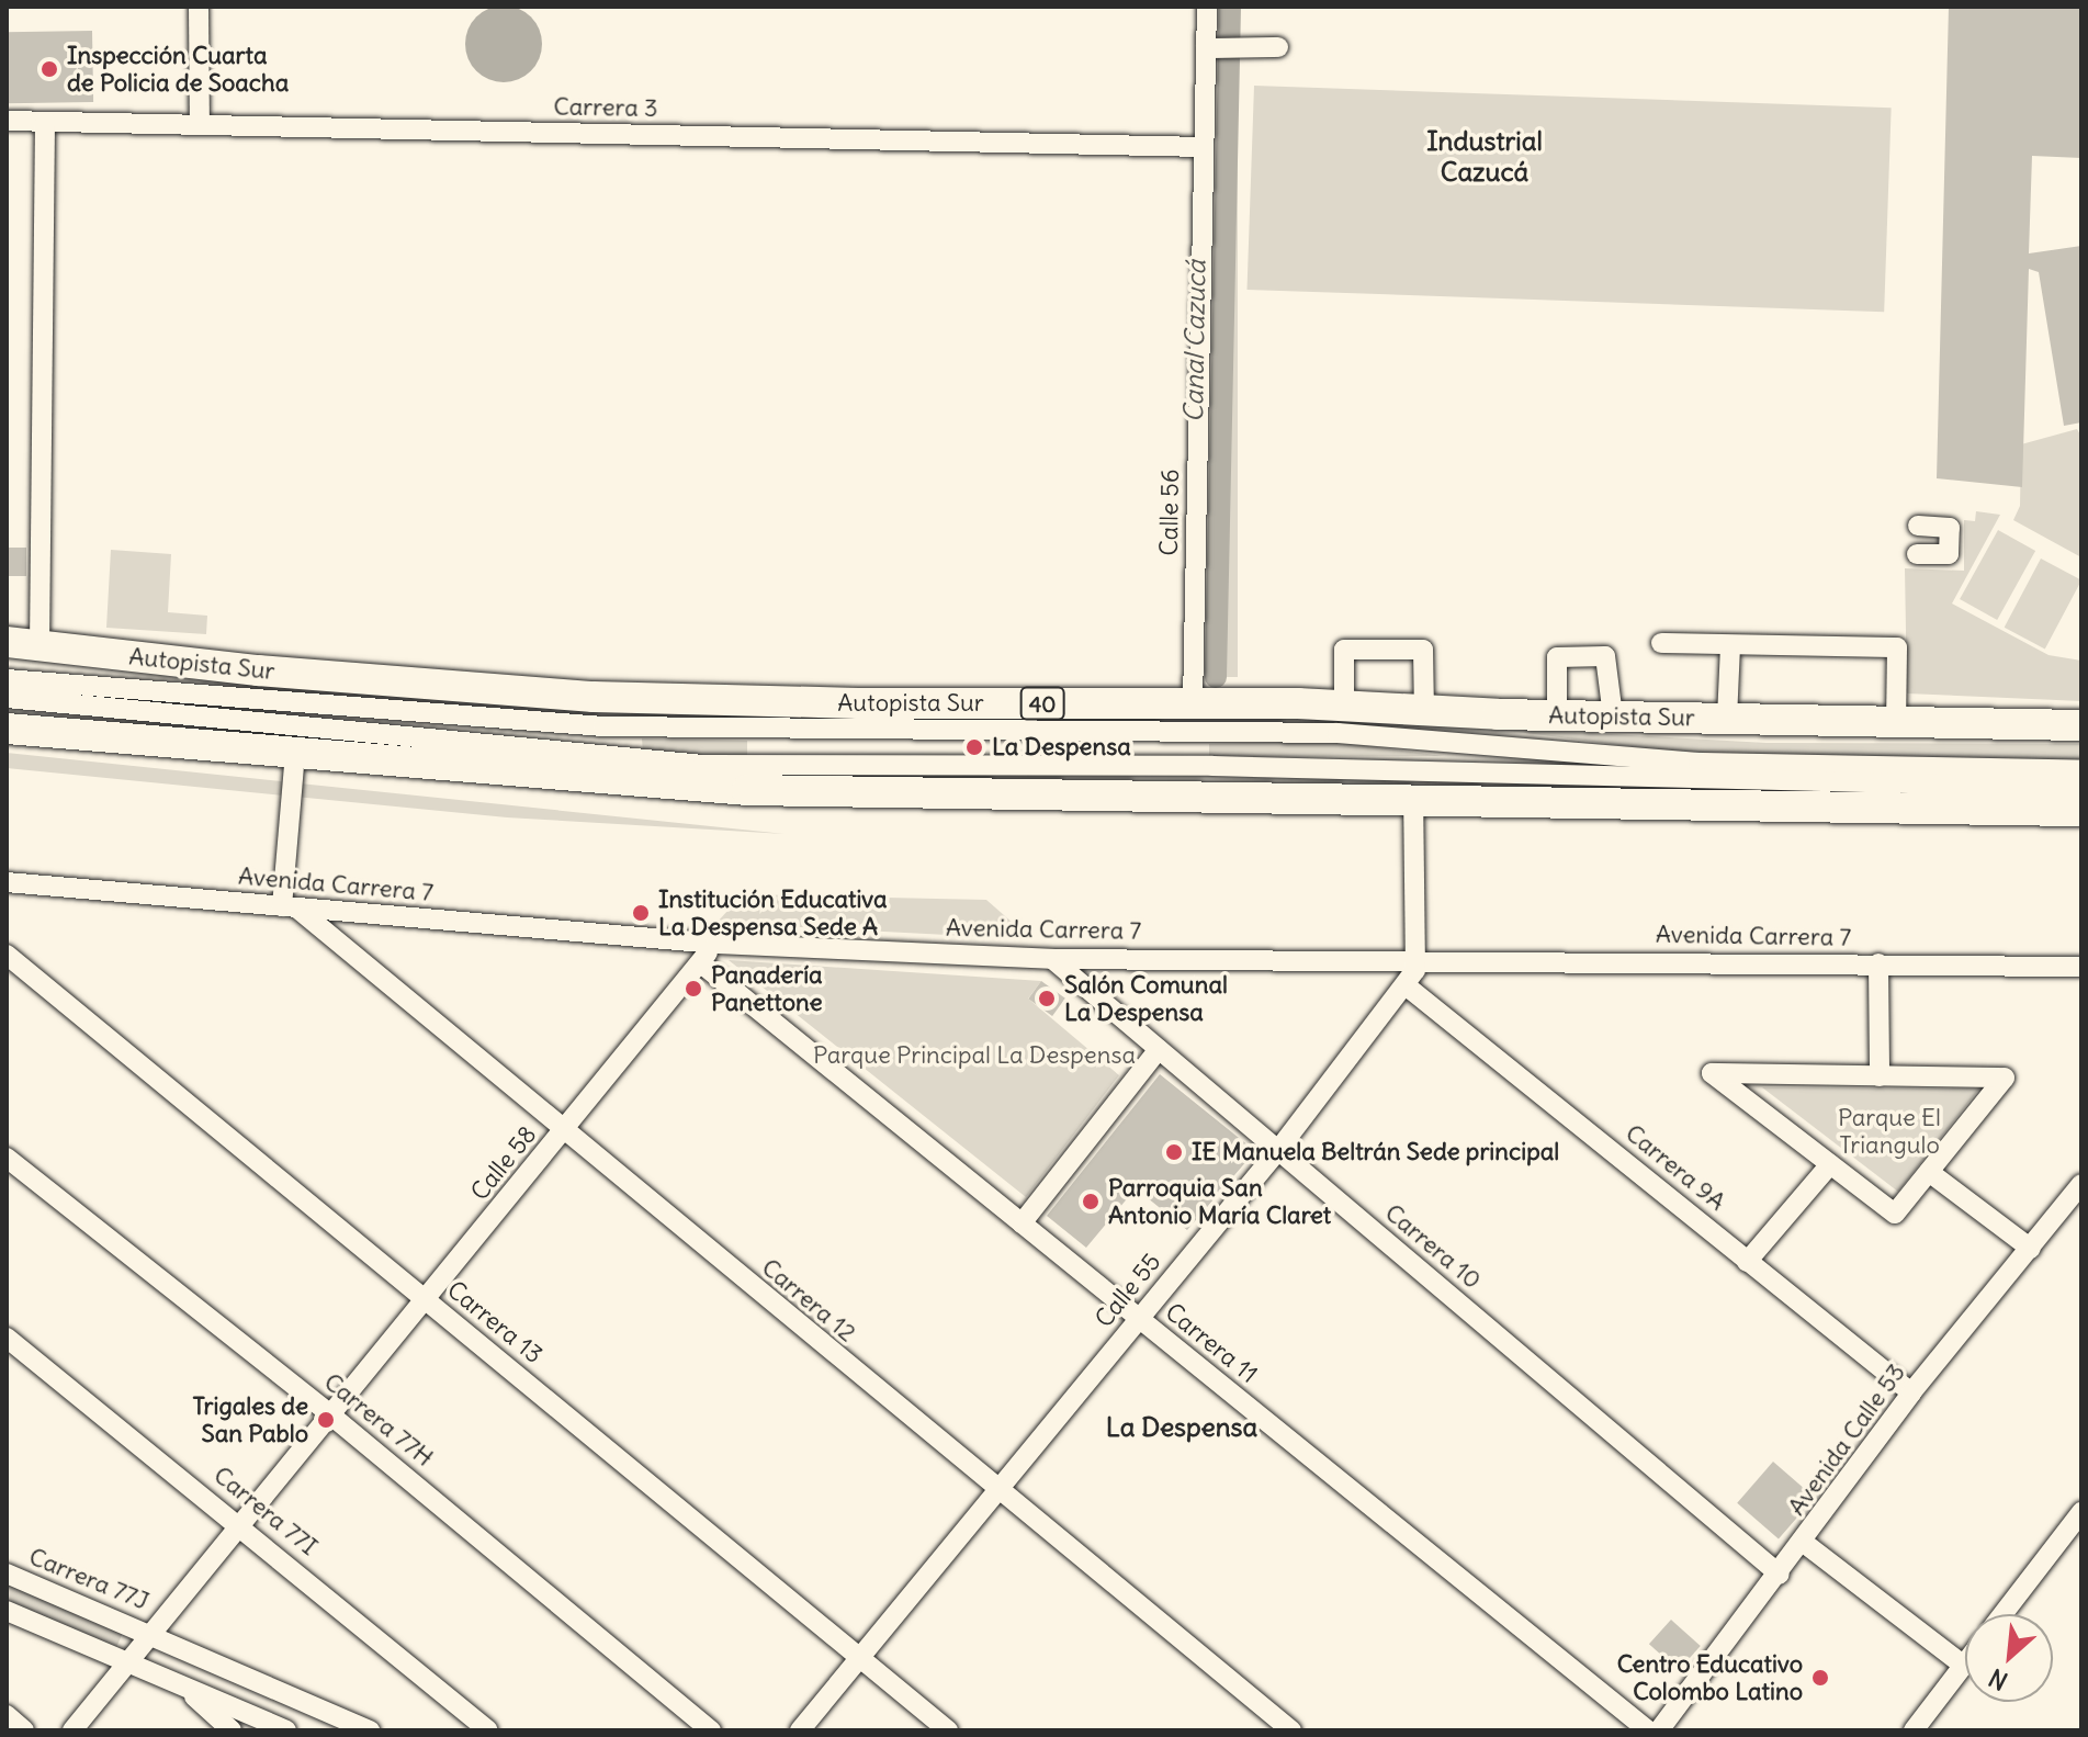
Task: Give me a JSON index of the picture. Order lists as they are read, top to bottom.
{
  "streets": {
    "highway": ["Autopista Sur", "40"],
    "street": [
      "Carrera 3",
      "Calle 56",
      "Avenida Carrera 7",
      "Calle 58",
      "Carrera 9A",
      "Carrera 10",
      "Calle 55",
      "Carrera 12",
      "Carrera 13",
      "Carrera 11",
      "Carrera 77H",
      "Avenida Calle 53",
      "Carrera 77I",
      "Carrera 77J"
    ]
  },
  "crossings": [
    ["Carrera 3", "Calle 56"],
    ["Calle 56", "Autopista Sur"],
    ["Avenida Carrera 7", "Calle 58"],
    ["Avenida Carrera 7", "Carrera 10"],
    ["Avenida Carrera 7", "Calle 55"],
    ["Avenida Carrera 7", "Carrera 12"],
    ["Calle 58", "Carrera 12"],
    ["Calle 58", "Carrera 13"],
    ["Calle 58", "Carrera 11"],
    ["Calle 58", "Carrera 77H"],
    ["Calle 58", "Carrera 77I"],
    ["Calle 58", "Carrera 77J"],
    ["Carrera 9A", "Calle 55"],
    ["Carrera 9A", "Avenida Calle 53"],
    ["Carrera 10", "Calle 55"],
    ["Carrera 10", "Avenida Calle 53"],
    ["Calle 55", "Carrera 12"],
    ["Calle 55", "Carrera 13"],
    ["Calle 55", "Carrera 11"]
  ],
  "districts": ["Industrial Cazucá", "La Despensa"],
  "water": ["Canal Cazucá"],
  "parks": ["Parque Principal La Despensa", "Parque El Triangulo"],
  "places": [
    "Inspección Cuarta de Policia de Soacha",
    "La Despensa",
    "Institución Educativa La Despensa Sede A",
    "Panadería Panettone",
    "Salón Comunal La Despensa",
    "IE Manuela Beltrán Sede principal",
    "Parroquia San Antonio María Claret",
    "Trigales de San Pablo",
    "Centro Educativo Colombo Latino"
  ],
  "north": "bottom left"
}
